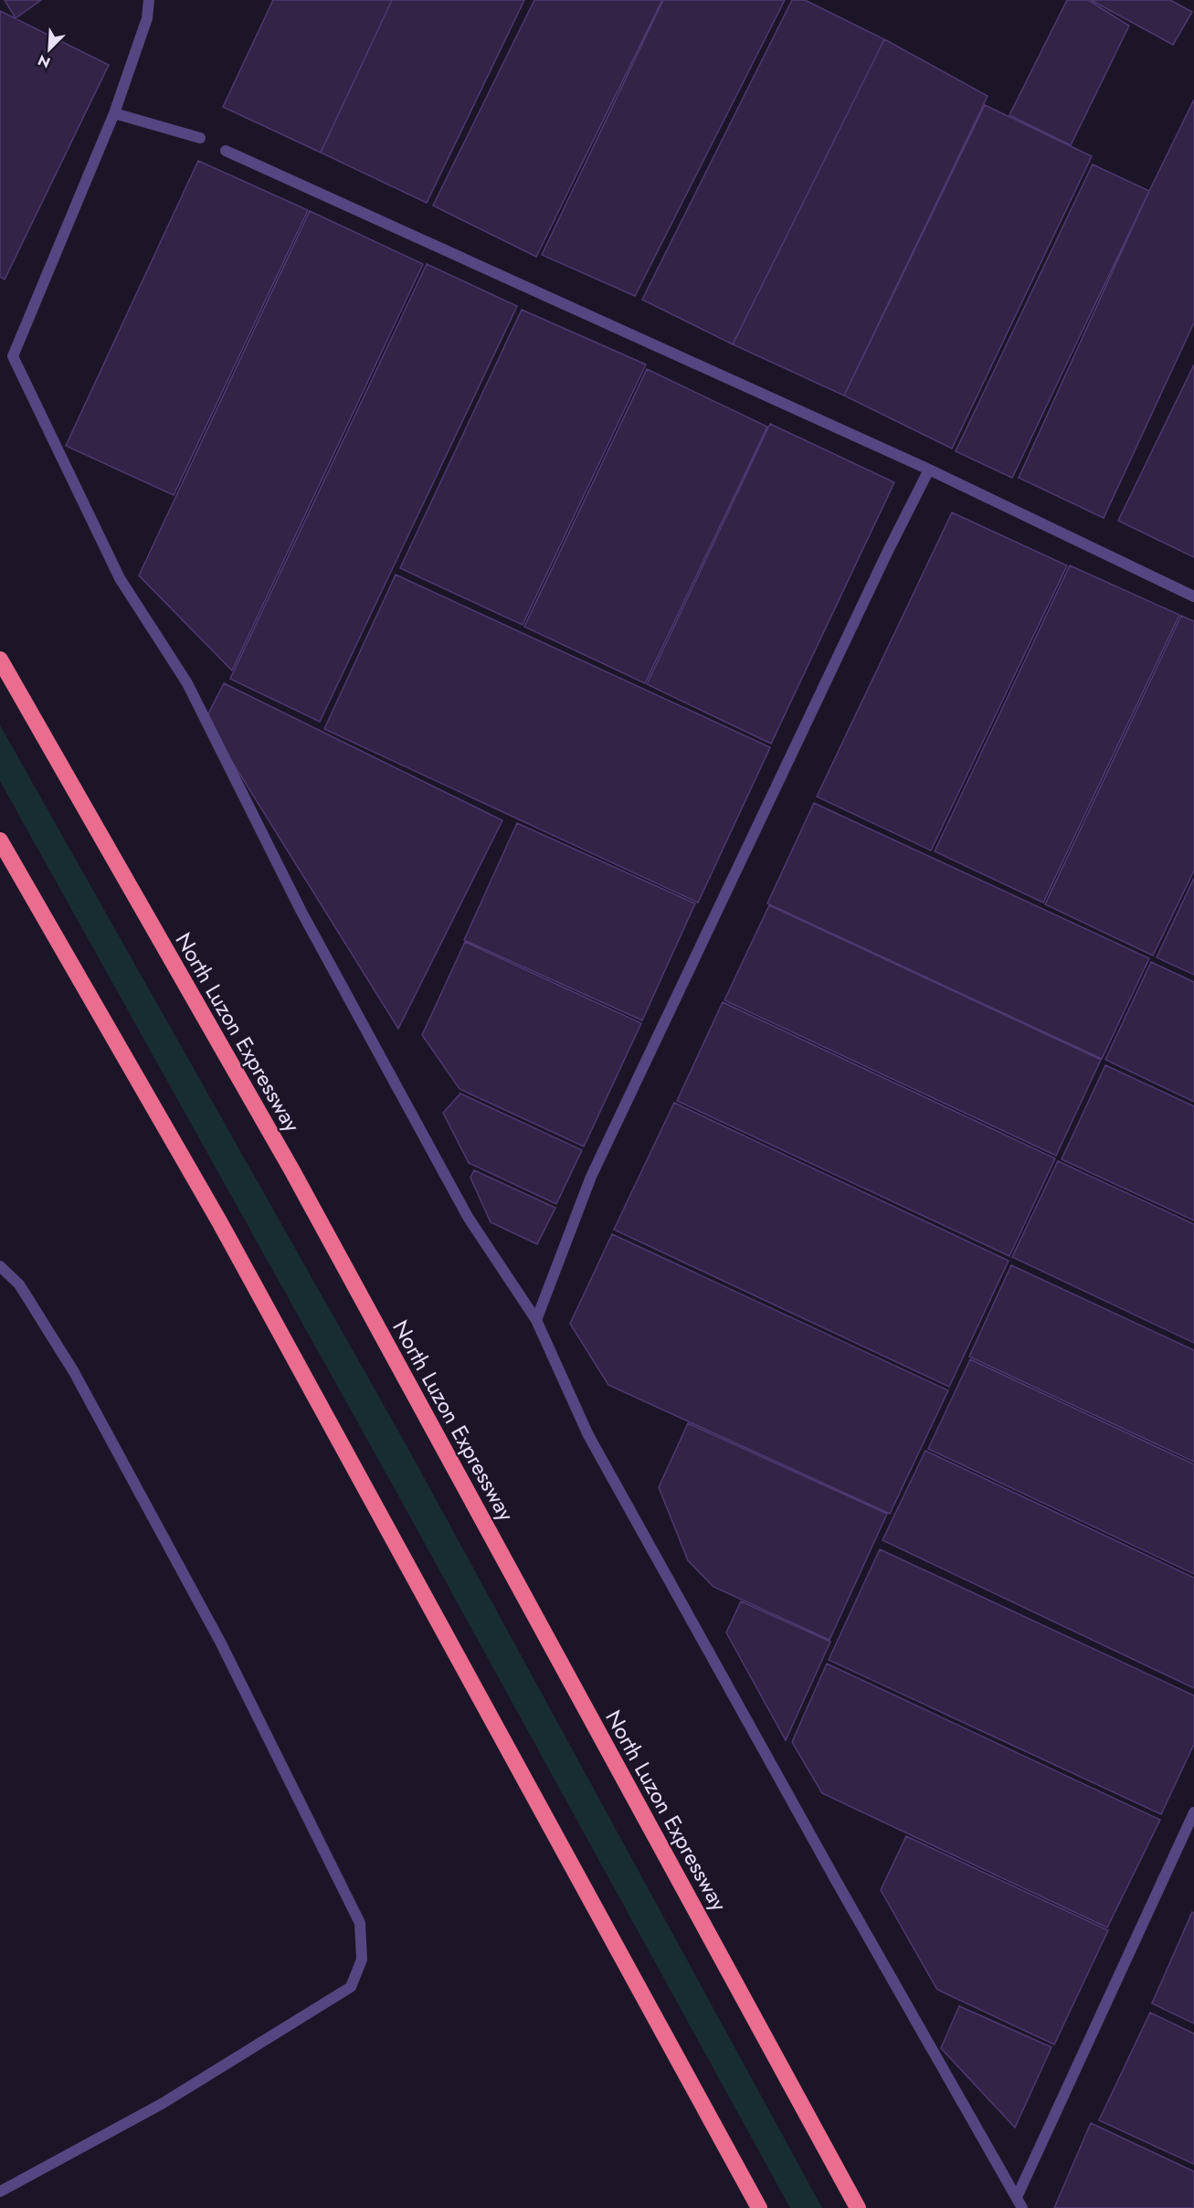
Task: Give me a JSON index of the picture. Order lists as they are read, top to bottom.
{
  "streets": {
    "highway": ["North Luzon Expressway"]
  },
  "north": "bottom left"
}
